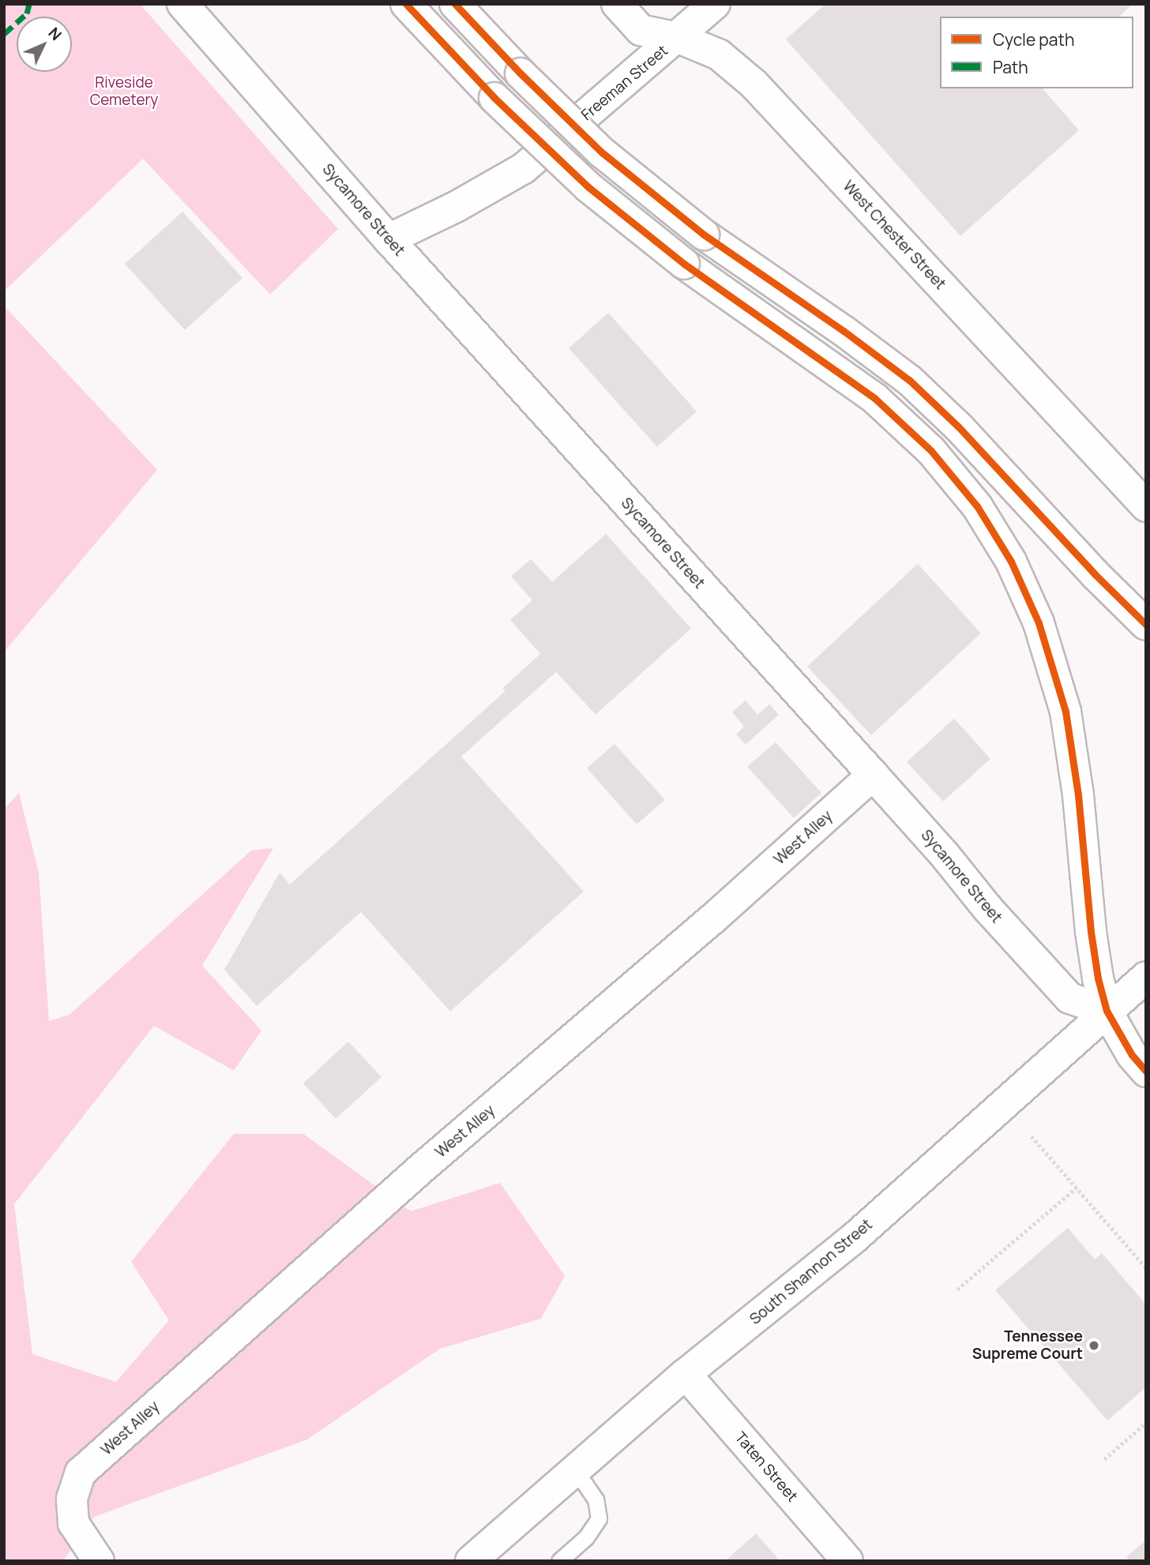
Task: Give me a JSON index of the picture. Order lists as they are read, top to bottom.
{
  "streets": {
    "main road": [
      "Freeman Street",
      "Sycamore Street",
      "West Chester Street",
      "West Alley",
      "South Shannon Street",
      "Taten Street"
    ]
  },
  "crossings": [
    ["Freeman Street", "Sycamore Street"],
    ["Freeman Street", "West Chester Street"],
    ["Sycamore Street", "West Alley"],
    ["Sycamore Street", "South Shannon Street"],
    ["South Shannon Street", "Taten Street"]
  ],
  "parks": ["Riveside Cemetery"],
  "places": ["Tennessee Supreme Court"],
  "legend": ["Cycle path", "Path"],
  "north": "top right"
}
